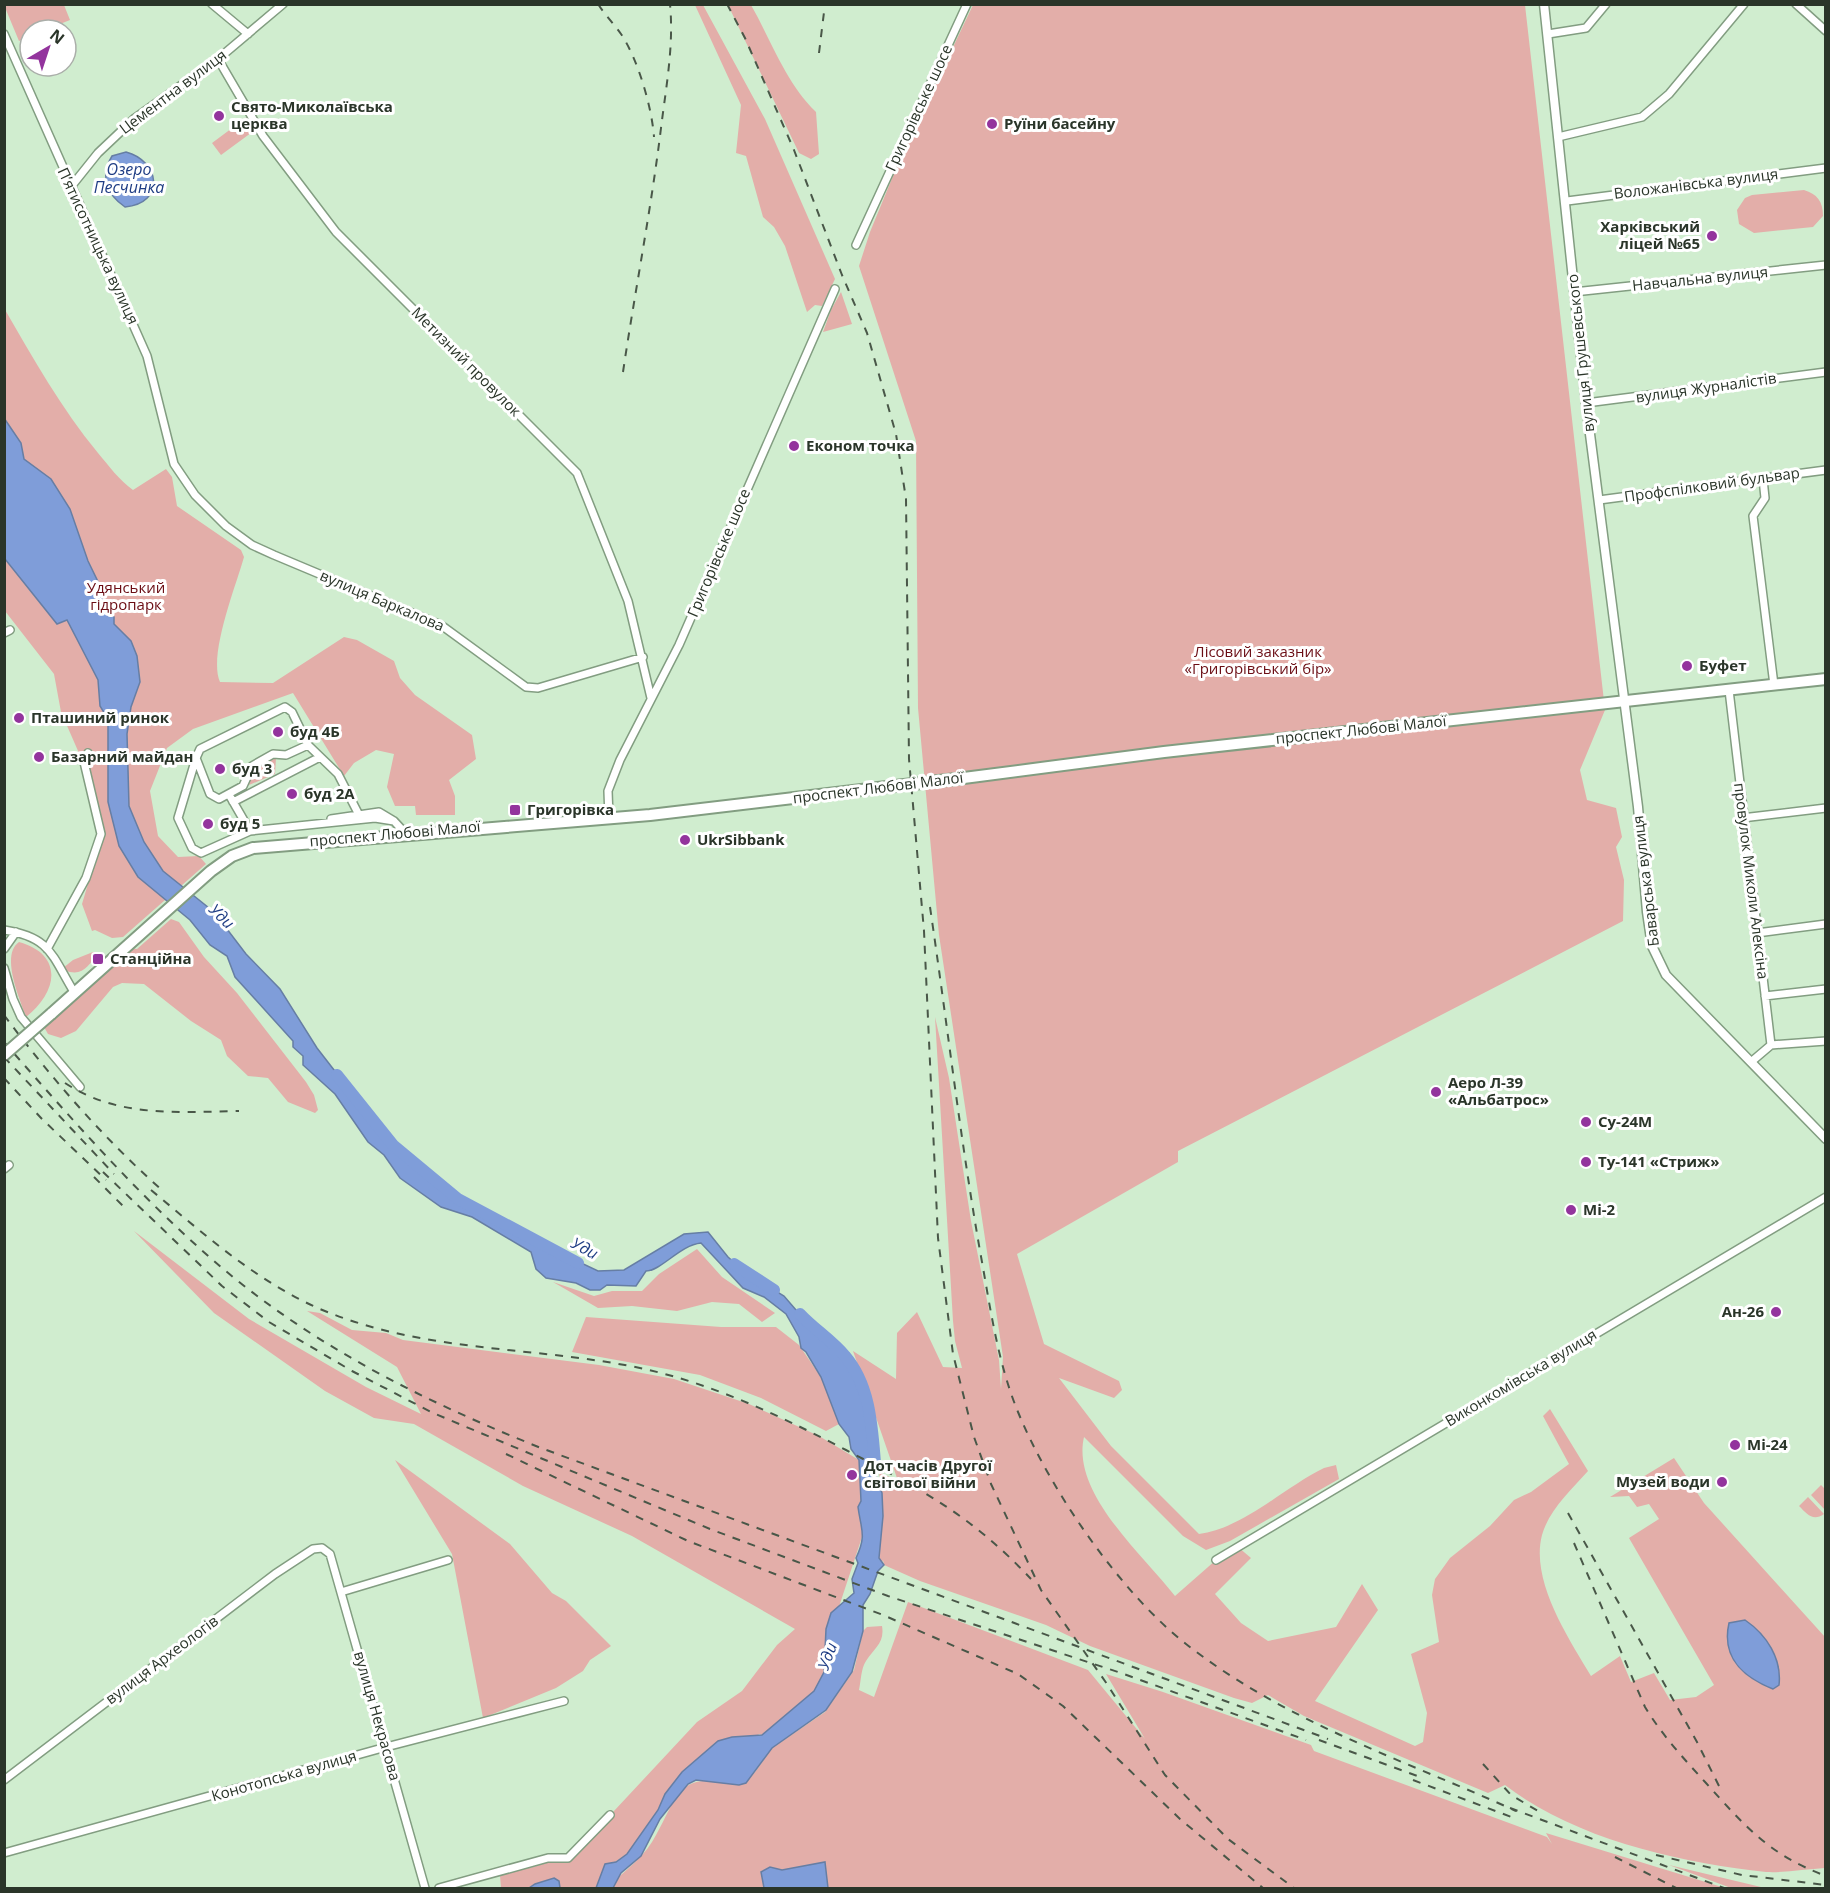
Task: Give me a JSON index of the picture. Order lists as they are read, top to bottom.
{
  "streets": {
    "main road": ["проспект Любові Малої"],
    "street": [
      "Цементна вулиця",
      "Григорівське шосе",
      "Воложанівська вулиця",
      "П’ятисотницька вулиця",
      "Навчальна вулиця",
      "вулиця Грушевського",
      "Метизний провулок",
      "вулиця Журналістів",
      "Профспілковий бульвар",
      "вулиця Баркалова",
      "Баварська вулиця",
      "провулок Миколи Алексіна",
      "Виконкомівська вулиця",
      "вулиця Археологів",
      "вулиця Некрасова",
      "Конотопська вулиця"
    ]
  },
  "crossings": [
    ["Цементна вулиця", "П’ятисотницька вулиця"],
    ["Цементна вулиця", "Метизний провулок"],
    ["Григорівське шосе", "Метизний провулок"],
    ["Григорівське шосе", "проспект Любові Малої"],
    ["Воложанівська вулиця", "вулиця Грушевського"],
    ["П’ятисотницька вулиця", "вулиця Баркалова"],
    ["Навчальна вулиця", "вулиця Грушевського"],
    ["вулиця Грушевського", "вулиця Журналістів"],
    ["вулиця Грушевського", "Профспілковий бульвар"],
    ["вулиця Грушевського", "проспект Любові Малої"],
    ["вулиця Грушевського", "Баварська вулиця"],
    ["Метизний провулок", "вулиця Баркалова"],
    ["проспект Любові Малої", "Баварська вулиця"],
    ["проспект Любові Малої", "провулок Миколи Алексіна"],
    ["вулиця Археологів", "вулиця Некрасова"],
    ["вулиця Некрасова", "Конотопська вулиця"]
  ],
  "water": ["Озеро Песчинка", "Уди"],
  "parks": ["Удянський гідропарк", "Лісовий заказник «Григорівський бір»"],
  "places": {
    "other": [
      "Свято-Миколаївська церква",
      "Руїни басейну",
      "Харківський ліцей №65",
      "Економ точка",
      "Буфет",
      "Пташиний ринок",
      "буд 4Б",
      "Базарний майдан",
      "буд 3",
      "буд 2А",
      "буд 5",
      "UkrSibbank",
      "Аеро Л-39 «Альбатрос»",
      "Су-24М",
      "Ту-141 «Стриж»",
      "Мі-2",
      "Ан-26",
      "Мі-24",
      "Дот часів Другої світової війни",
      "Музей води"
    ],
    "transit": ["Григорівка", "Станційна"]
  },
  "north": "top right"
}
